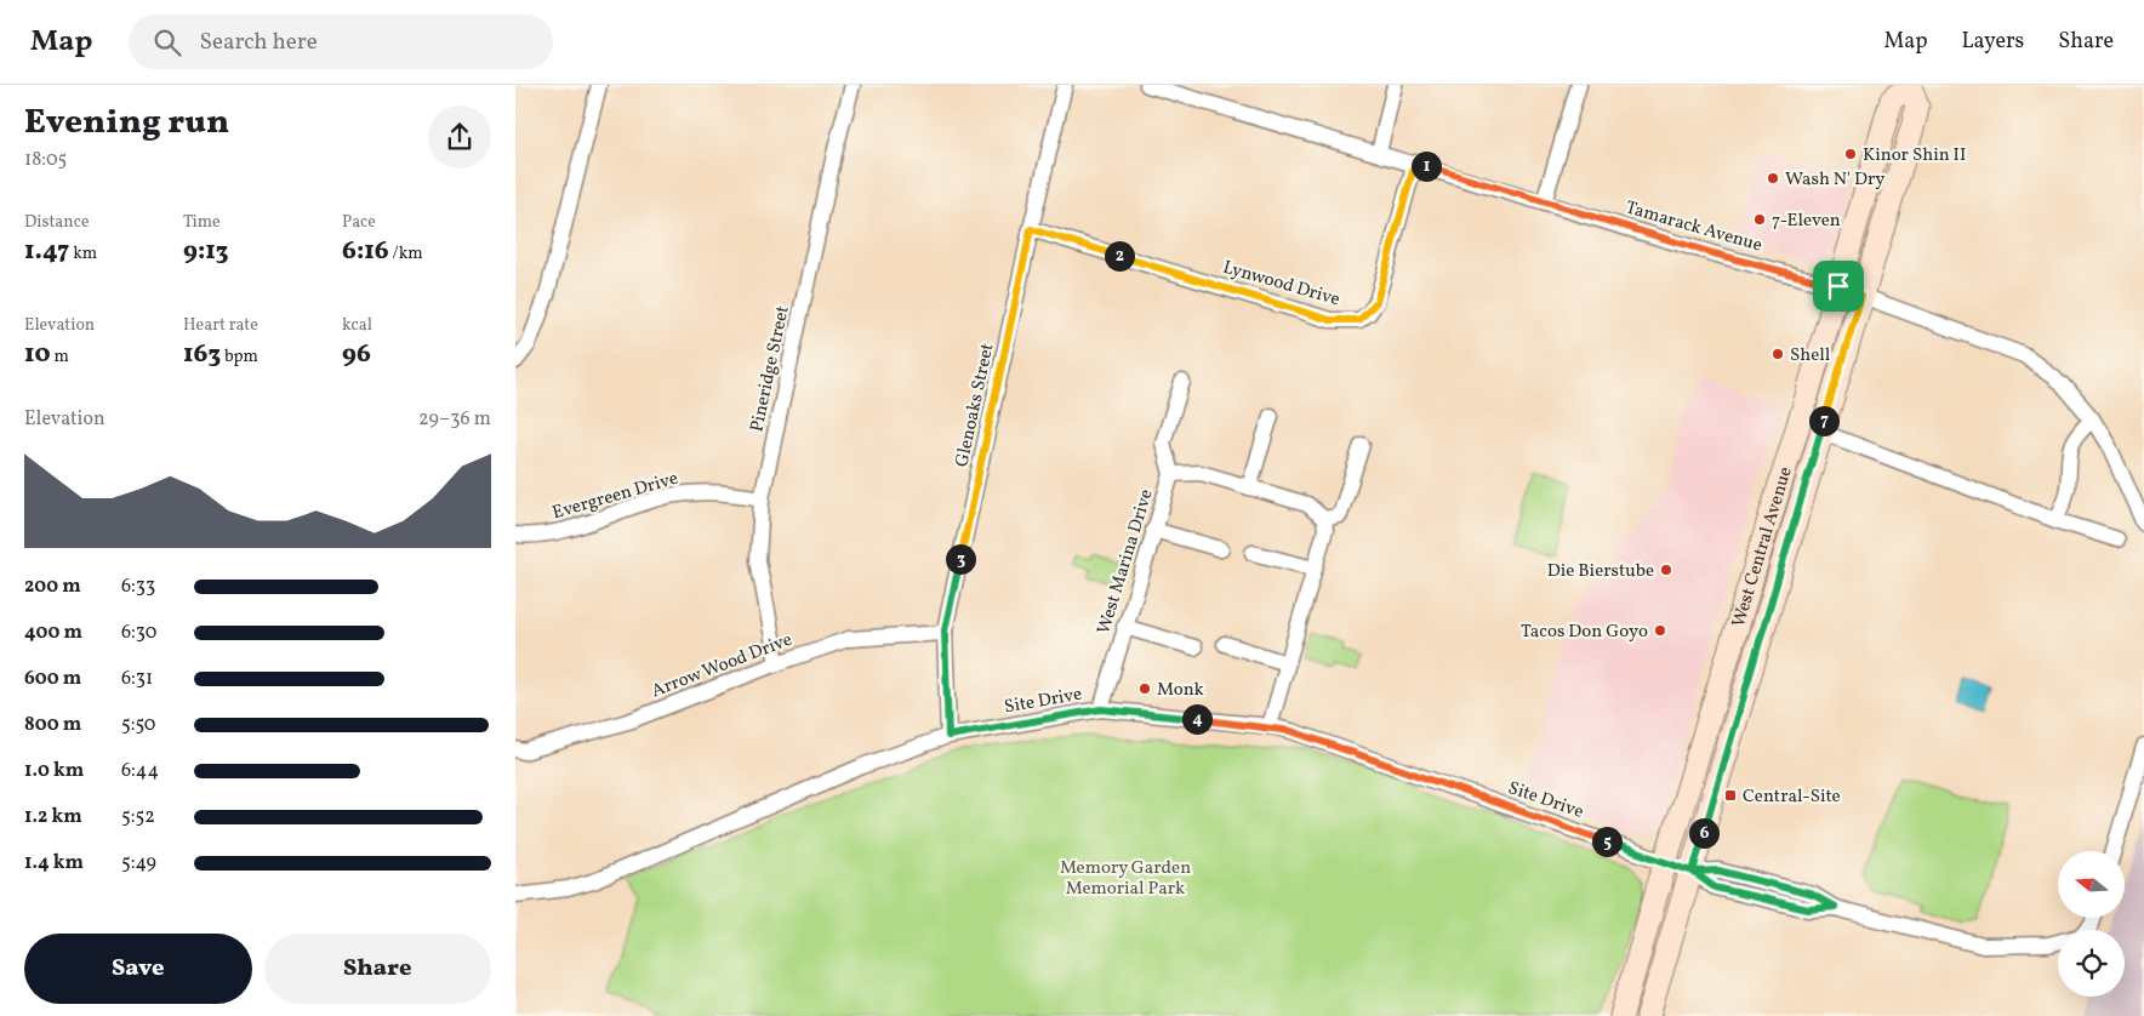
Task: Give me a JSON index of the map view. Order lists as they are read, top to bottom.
{
  "streets": {
    "main road": ["West Central Avenue"],
    "street": [
      "Tamarack Avenue",
      "Lynwood Drive",
      "Pineridge Street",
      "Glenoaks Street",
      "Evergreen Drive",
      "West Marina Drive",
      "Arrow Wood Drive",
      "Site Drive"
    ]
  },
  "crossings": [
    ["Tamarack Avenue", "Lynwood Drive"],
    ["Tamarack Avenue", "West Central Avenue"],
    ["Lynwood Drive", "Glenoaks Street"],
    ["Pineridge Street", "Evergreen Drive"],
    ["Pineridge Street", "Arrow Wood Drive"],
    ["Glenoaks Street", "Arrow Wood Drive"],
    ["Glenoaks Street", "Site Drive"],
    ["West Central Avenue", "Site Drive"],
    ["West Marina Drive", "Site Drive"]
  ],
  "parks": ["Memory Garden Memorial Park"],
  "places": {
    "other": [
      "Kinor Shin II",
      "Wash N' Dry",
      "7-Eleven",
      "Shell",
      "Die Bierstube",
      "Tacos Don Goyo",
      "Monk"
    ],
    "transit": ["Central-Site"]
  },
  "north": "left",
  "page": {
    "header": "Map",
    "search": "Search here",
    "nav": ["Map", "Layers", "Share"],
    "heading": ["Evening run", "18:05"],
    "pins": [
      "1",
      "2",
      "7",
      "3",
      "4",
      "6",
      "5"
    ],
    "stats": [
      ["Distance", "1.47 km"],
      ["Time", "9:13"],
      ["Pace", "6:16 /km"],
      ["Elevation", "10 m"],
      ["Heart rate", "163 bpm"],
      ["kcal", "96"]
    ],
    "chart": ["Elevation", "29–36 m"],
    "list": [
      {
        "name": "200 m",
        "note": "6:33"
      },
      {
        "name": "400 m",
        "note": "6:30"
      },
      {
        "name": "600 m",
        "note": "6:31"
      },
      {
        "name": "800 m",
        "note": "5:50"
      },
      {
        "name": "1.0 km",
        "note": "6:44"
      },
      {
        "name": "1.2 km",
        "note": "5:52"
      },
      {
        "name": "1.4 km",
        "note": "5:49"
      }
    ],
    "buttons": ["Save", "Share"]
  }
}
